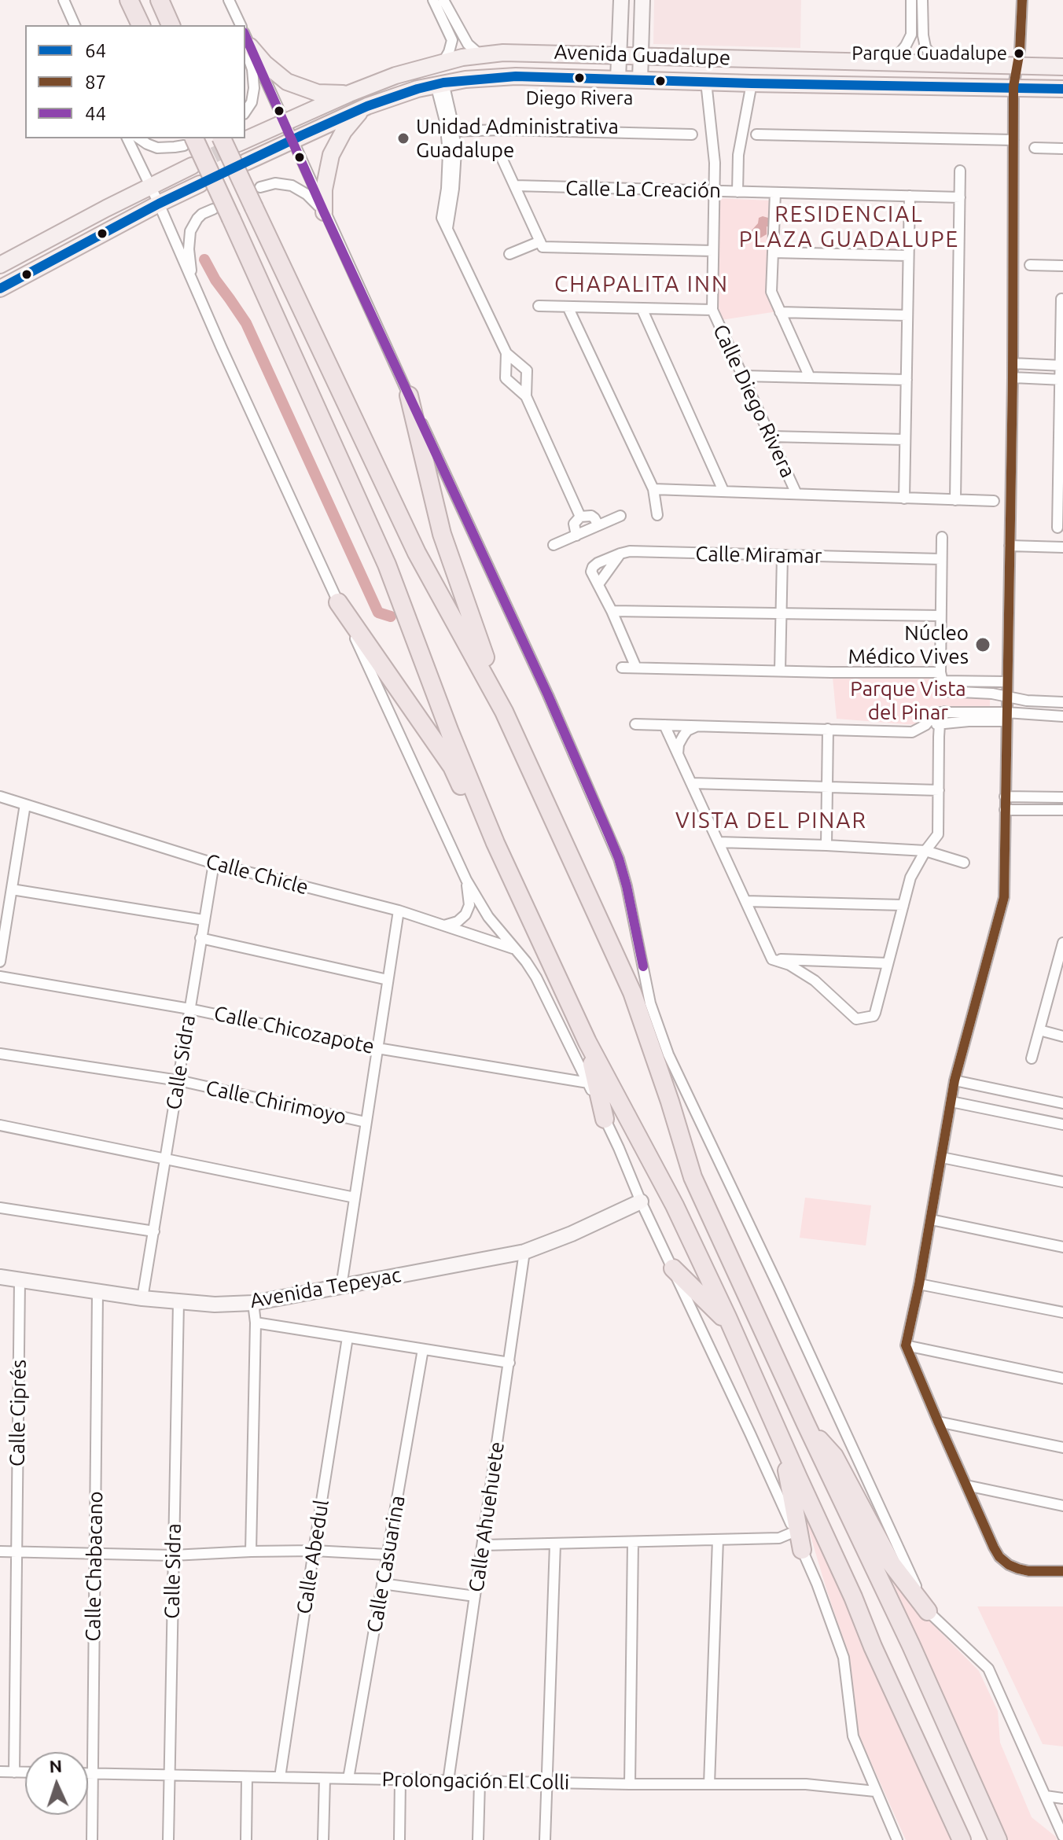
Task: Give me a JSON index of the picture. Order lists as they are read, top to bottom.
{
  "streets": {
    "main road": ["Avenida Guadalupe"],
    "street": [
      "Calle La Creación",
      "Calle Diego Rivera",
      "Calle Miramar",
      "Calle Chicle",
      "Calle Chicozapote",
      "Calle Sidra",
      "Calle Chirimoyo",
      "Avenida Tepeyac",
      "Calle Ciprés",
      "Calle Ahuehuete",
      "Calle Abedul",
      "Calle Casuarina",
      "Calle Chabacano",
      "Prolongación El Colli"
    ]
  },
  "crossings": [
    ["Avenida Guadalupe", "Calle Diego Rivera"],
    ["Calle La Creación", "Calle Diego Rivera"],
    ["Calle Chicle", "Calle Sidra"],
    ["Calle Chicozapote", "Calle Sidra"],
    ["Calle Sidra", "Calle Chirimoyo"],
    ["Calle Sidra", "Avenida Tepeyac"],
    ["Calle Sidra", "Prolongación El Colli"],
    ["Avenida Tepeyac", "Calle Ciprés"],
    ["Avenida Tepeyac", "Calle Ahuehuete"],
    ["Avenida Tepeyac", "Calle Chabacano"],
    ["Calle Ahuehuete", "Prolongación El Colli"],
    ["Calle Abedul", "Prolongación El Colli"],
    ["Calle Casuarina", "Prolongación El Colli"],
    ["Calle Chabacano", "Prolongación El Colli"]
  ],
  "districts": ["RESIDENCIAL PLAZA GUADALUPE", "CHAPALITA INN", "VISTA DEL PINAR"],
  "parks": ["Parque Vista del Pinar"],
  "places": [
    "Parque Guadalupe",
    "Diego Rivera",
    "Unidad Administrativa Guadalupe",
    "Núcleo Médico Vives"
  ],
  "lines": ["transit line 87", "transit line 44", "transit line 64"],
  "legend": ["64", "87", "44"],
  "north": "top"
}
